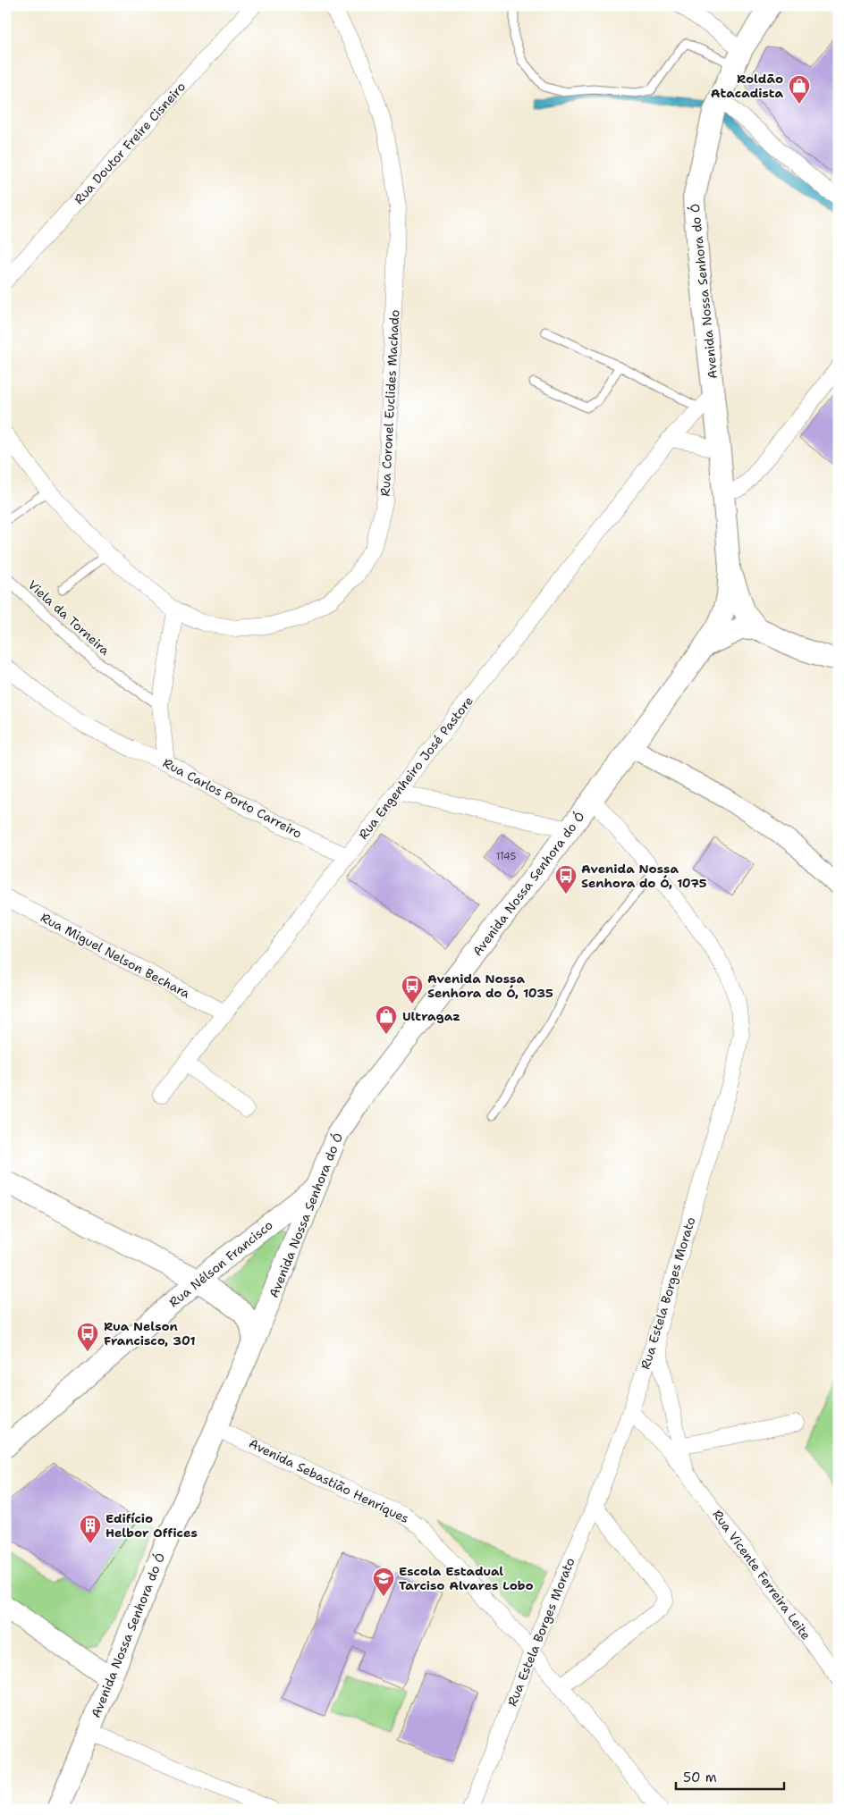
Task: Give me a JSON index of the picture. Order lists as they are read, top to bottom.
{
  "streets": {
    "main road": ["Avenida Nossa Senhora do Ó", "Rua Nélson Francisco"],
    "street": [
      "Rua Doutor Freire Cisneiro",
      "Rua Coronel Euclides Machado",
      "Viela da Torneira",
      "Rua Engenheiro José Pastore",
      "Rua Carlos Porto Carreiro",
      "Rua Miguel Nelson Bechara",
      "Rua Estela Borges Morato",
      "Avenida Sebastião Henriques",
      "Rua Vicente Ferreira Leite"
    ]
  },
  "crossings": [
    ["Avenida Nossa Senhora do Ó", "Rua Engenheiro José Pastore"],
    ["Avenida Nossa Senhora do Ó", "Rua Nélson Francisco"],
    ["Avenida Nossa Senhora do Ó", "Rua Estela Borges Morato"],
    ["Avenida Nossa Senhora do Ó", "Avenida Sebastião Henriques"],
    ["Rua Engenheiro José Pastore", "Rua Carlos Porto Carreiro"],
    ["Rua Engenheiro José Pastore", "Rua Miguel Nelson Bechara"],
    ["Rua Estela Borges Morato", "Avenida Sebastião Henriques"],
    ["Rua Estela Borges Morato", "Rua Vicente Ferreira Leite"]
  ],
  "places": {
    "shop": ["Roldão Atacadista", "Ultragaz"],
    "bus stop": ["Avenida Nossa Senhora do Ó, 1075", "Avenida Nossa Senhora do Ó, 1035", "Rua Nelson Francisco, 301"],
    "building": ["Edifício Helbor Offices"],
    "school or university": ["Escola Estadual Tarciso Alvares Lobo"]
  },
  "house_numbers": ["1145"],
  "scale_bar": "50 m"
}
